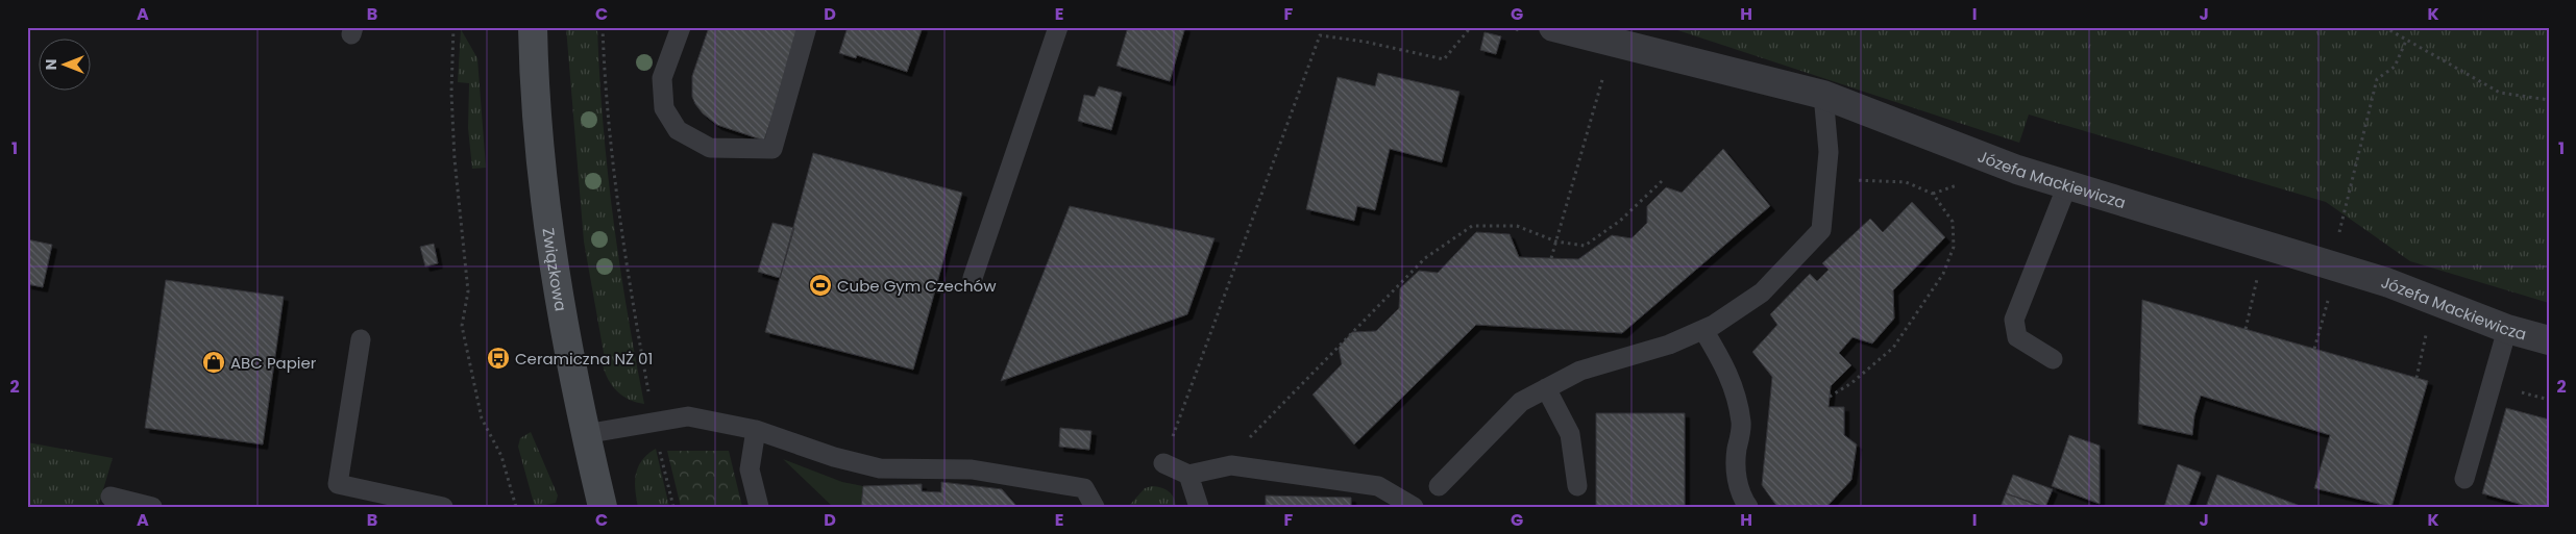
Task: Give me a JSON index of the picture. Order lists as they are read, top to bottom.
{
  "streets": {
    "street": ["Józefa Mackiewicza", "Związkowa"]
  },
  "places": {
    "sports": ["Cube Gym Czechów"],
    "bus stop": ["Ceramiczna NŻ 01"],
    "shop": ["ABC Papier"]
  },
  "north": "left",
  "grid": {
    "columns": [
      "A",
      "B",
      "C",
      "D",
      "E",
      "F",
      "G",
      "H",
      "I",
      "J",
      "K"
    ],
    "rows": ["1", "2"]
  }
}
